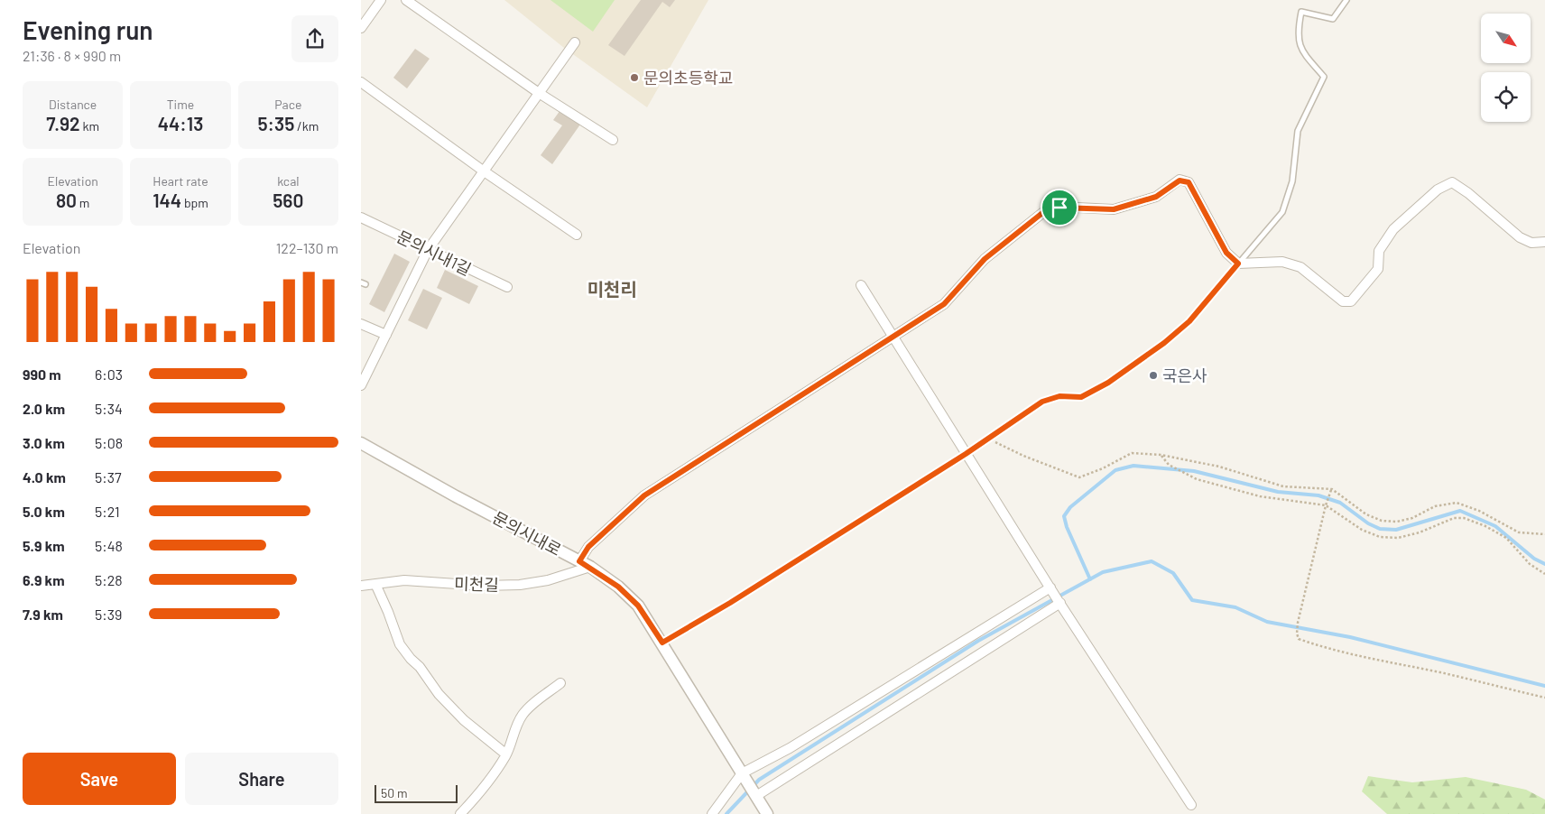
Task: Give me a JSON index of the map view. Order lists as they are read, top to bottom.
{
  "streets": {
    "street": ["문의시내1길", "문의시내로", "미천길"]
  },
  "crossings": [
    ["문의시내로", "미천길"]
  ],
  "districts": ["미천리"],
  "places": ["문의초등학교", "국은사"],
  "scale_bar": "50 m",
  "north": "bottom right",
  "page": {
    "heading": ["Evening run", "21:36 · 8 × 990 m"],
    "stats": [
      ["Distance", "7.92 km"],
      ["Time", "44:13"],
      ["Pace", "5:35 /km"],
      ["Elevation", "80 m"],
      ["Heart rate", "144 bpm"],
      ["kcal", "560"]
    ],
    "chart": ["Elevation", "122–130 m"],
    "list": [
      {
        "name": "990 m",
        "note": "6:03"
      },
      {
        "name": "2.0 km",
        "note": "5:34"
      },
      {
        "name": "3.0 km",
        "note": "5:08"
      },
      {
        "name": "4.0 km",
        "note": "5:37"
      },
      {
        "name": "5.0 km",
        "note": "5:21"
      },
      {
        "name": "5.9 km",
        "note": "5:48"
      },
      {
        "name": "6.9 km",
        "note": "5:28"
      },
      {
        "name": "7.9 km",
        "note": "5:39"
      }
    ],
    "buttons": ["Save", "Share"],
    "scale": "50 m"
  }
}
